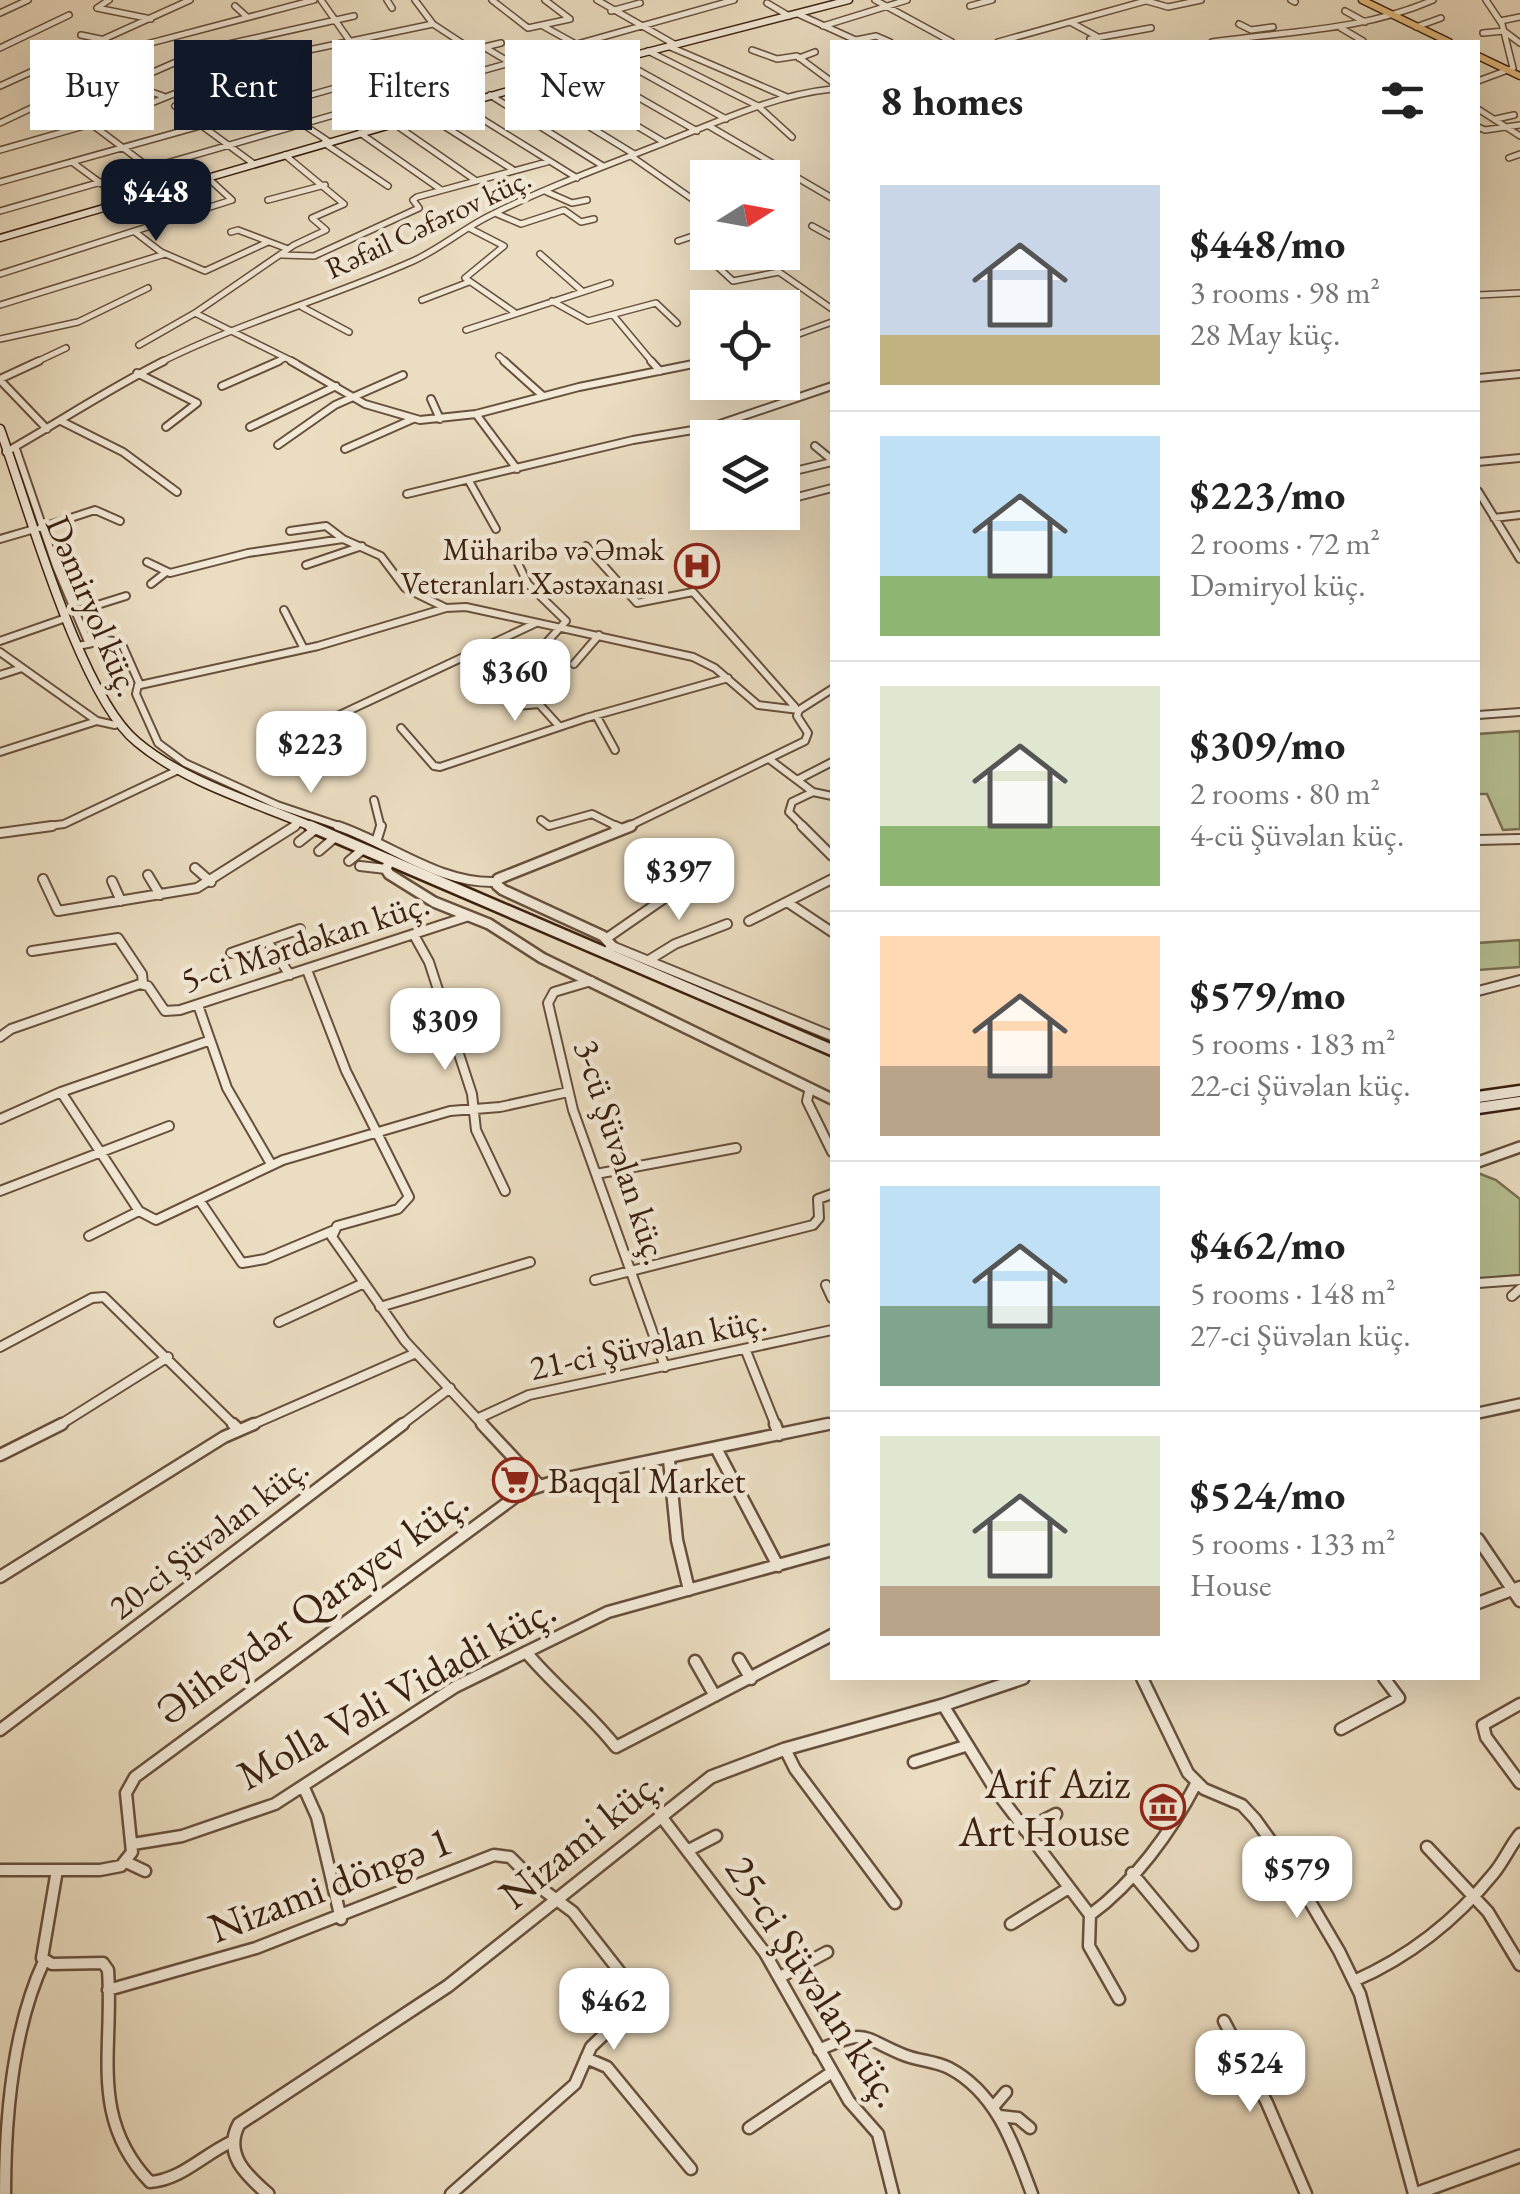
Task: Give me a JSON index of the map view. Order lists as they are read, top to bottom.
{
  "streets": {
    "main road": ["Dəmiryol küç."],
    "street": [
      "Rəfail Cəfərov küç.",
      "5-ci Mərdəkan küç.",
      "3-cü Şüvəlan küç.",
      "21-ci Şüvəlan küç.",
      "20-ci Şüvəlan küç.",
      "Əliheydər Qarayev küç.",
      "Molla Vəli Vidadi küç.",
      "Nizami küç.",
      "Nizami döngə 1",
      "25-ci Şüvəlan küç."
    ]
  },
  "crossings": [
    ["Rəfail Cəfərov küç.", "Dəmiryol küç."],
    ["3-cü Şüvəlan küç.", "21-ci Şüvəlan küç."],
    ["Əliheydər Qarayev küç.", "Molla Vəli Vidadi küç."],
    ["Nizami küç.", "Nizami döngə 1"],
    ["Nizami küç.", "25-ci Şüvəlan küç."]
  ],
  "places": {
    "hospital": ["Müharibə və Əmək Veteranları Xəstəxanası"],
    "supermarket": ["Baqqal Market"],
    "museum": ["Arif Aziz Art House"]
  },
  "north": "right",
  "page": {
    "chip": [
      "Buy",
      "Rent",
      "Filters",
      "New"
    ],
    "heading": "8 homes",
    "price": [
      "$448",
      "$360",
      "$223",
      "$397",
      "$309",
      "$579",
      "$462",
      "$524"
    ],
    "list": [
      {
        "name": "$448/mo",
        "note": "3 rooms · 98 m² · 28 May küç."
      },
      {
        "name": "$223/mo",
        "note": "2 rooms · 72 m² · Dəmiryol küç."
      },
      {
        "name": "$309/mo",
        "note": "2 rooms · 80 m² · 4-cü Şüvəlan küç."
      },
      {
        "name": "$579/mo",
        "note": "5 rooms · 183 m² · 22-ci Şüvəlan küç."
      },
      {
        "name": "$462/mo",
        "note": "5 rooms · 148 m² · 27-ci Şüvəlan küç."
      },
      {
        "name": "$524/mo",
        "note": "5 rooms · 133 m² · House"
      }
    ]
  }
}
